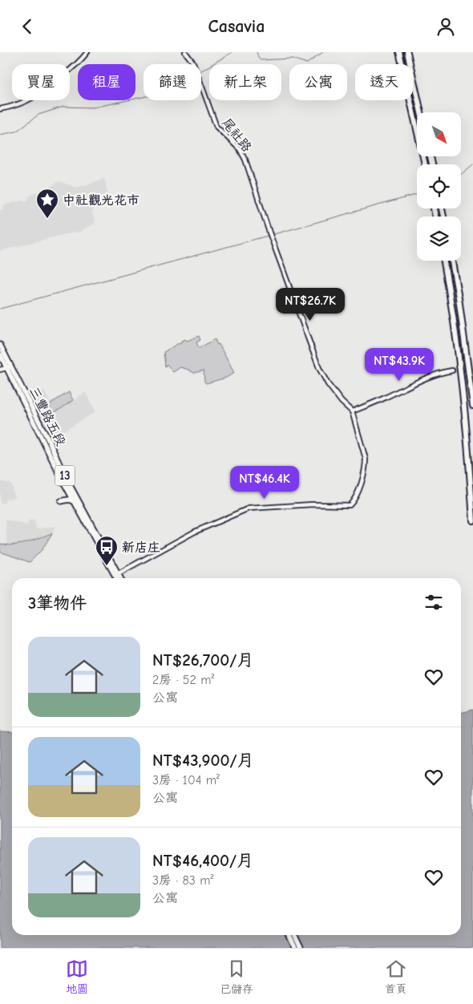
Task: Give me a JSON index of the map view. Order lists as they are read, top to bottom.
{
  "streets": {
    "main road": ["三豐路五段", "13"],
    "street": ["尾社路"]
  },
  "places": {
    "place": ["中社觀光花市"],
    "bus stop": ["新店庄"]
  },
  "north": "bottom right",
  "page": {
    "header": "Casavia",
    "chip": [
      "買屋",
      "租屋",
      "篩選",
      "新上架",
      "公寓",
      "透天"
    ],
    "price": ["NT$26.7K", "NT$43.9K", "NT$46.4K"],
    "heading": "3筆物件",
    "list": [
      {
        "name": "NT$26,700/月",
        "note": "2房 · 52 m² · 公寓"
      },
      {
        "name": "NT$43,900/月",
        "note": "3房 · 104 m² · 公寓"
      },
      {
        "name": "NT$46,400/月",
        "note": "3房 · 83 m² · 公寓"
      }
    ],
    "tabs": ["地圖", "已儲存", "首頁"]
  }
}
